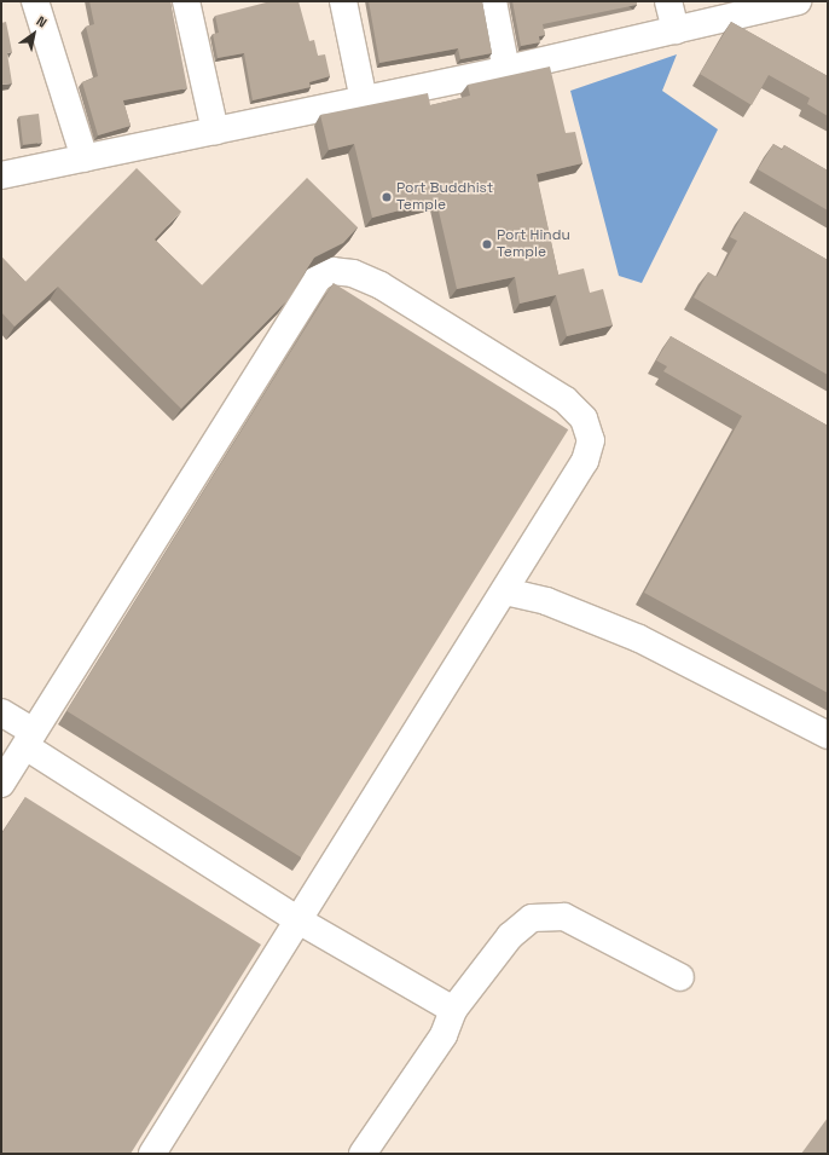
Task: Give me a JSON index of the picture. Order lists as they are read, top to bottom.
{
  "places": ["Port Buddhist Temple", "Port Hindu Temple"],
  "north": "top right"
}
